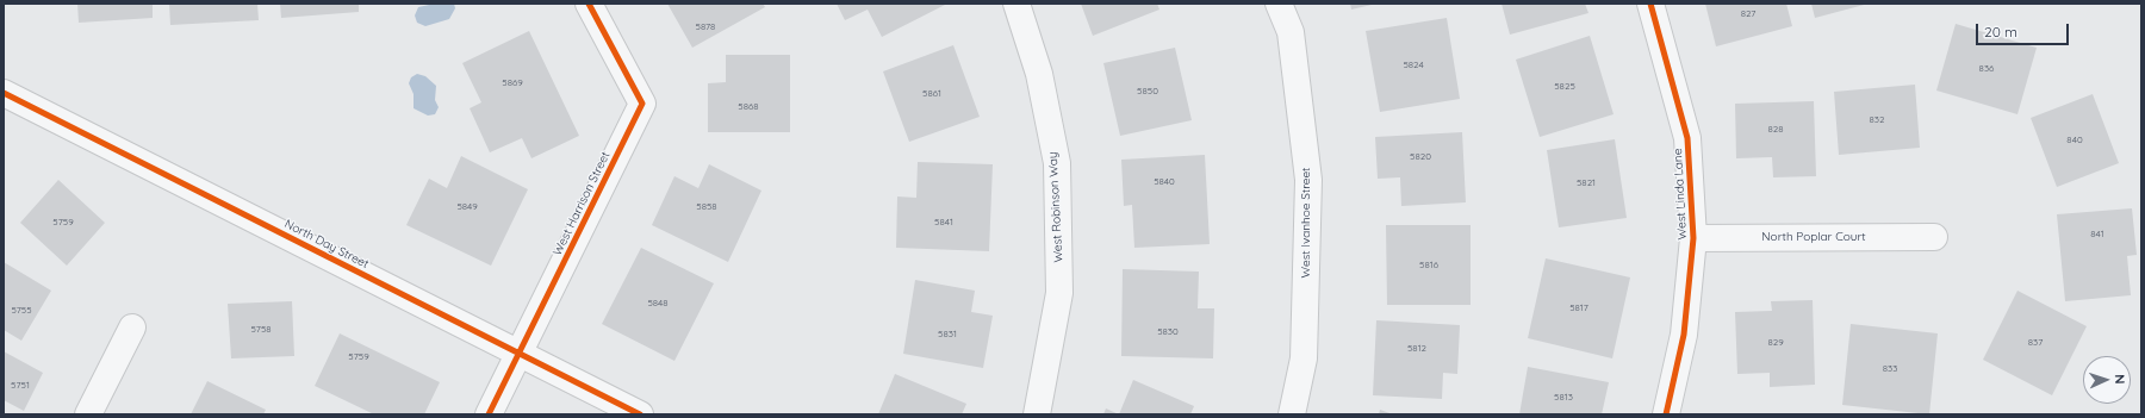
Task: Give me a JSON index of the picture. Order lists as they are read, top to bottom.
{
  "streets": {
    "street": [
      "West Linda Lane",
      "West Harrison Street",
      "West Robinson Way",
      "West Ivanhoe Street",
      "North Poplar Court",
      "North Day Street"
    ]
  },
  "crossings": [
    ["West Linda Lane", "North Poplar Court"],
    ["West Harrison Street", "North Day Street"]
  ],
  "house_numbers": [
    "827",
    "5878",
    "5824",
    "836",
    "5869",
    "5825",
    "5850",
    "5861",
    "5868",
    "832",
    "828",
    "840",
    "5820",
    "5840",
    "5821",
    "5849",
    "5858",
    "5759",
    "5841",
    "841",
    "5816",
    "5848",
    "5817",
    "5755",
    "5758",
    "5830",
    "5831",
    "829",
    "837",
    "5812",
    "5759",
    "833",
    "5751",
    "5813"
  ],
  "scale_bar": "20 m",
  "north": "right"
}
